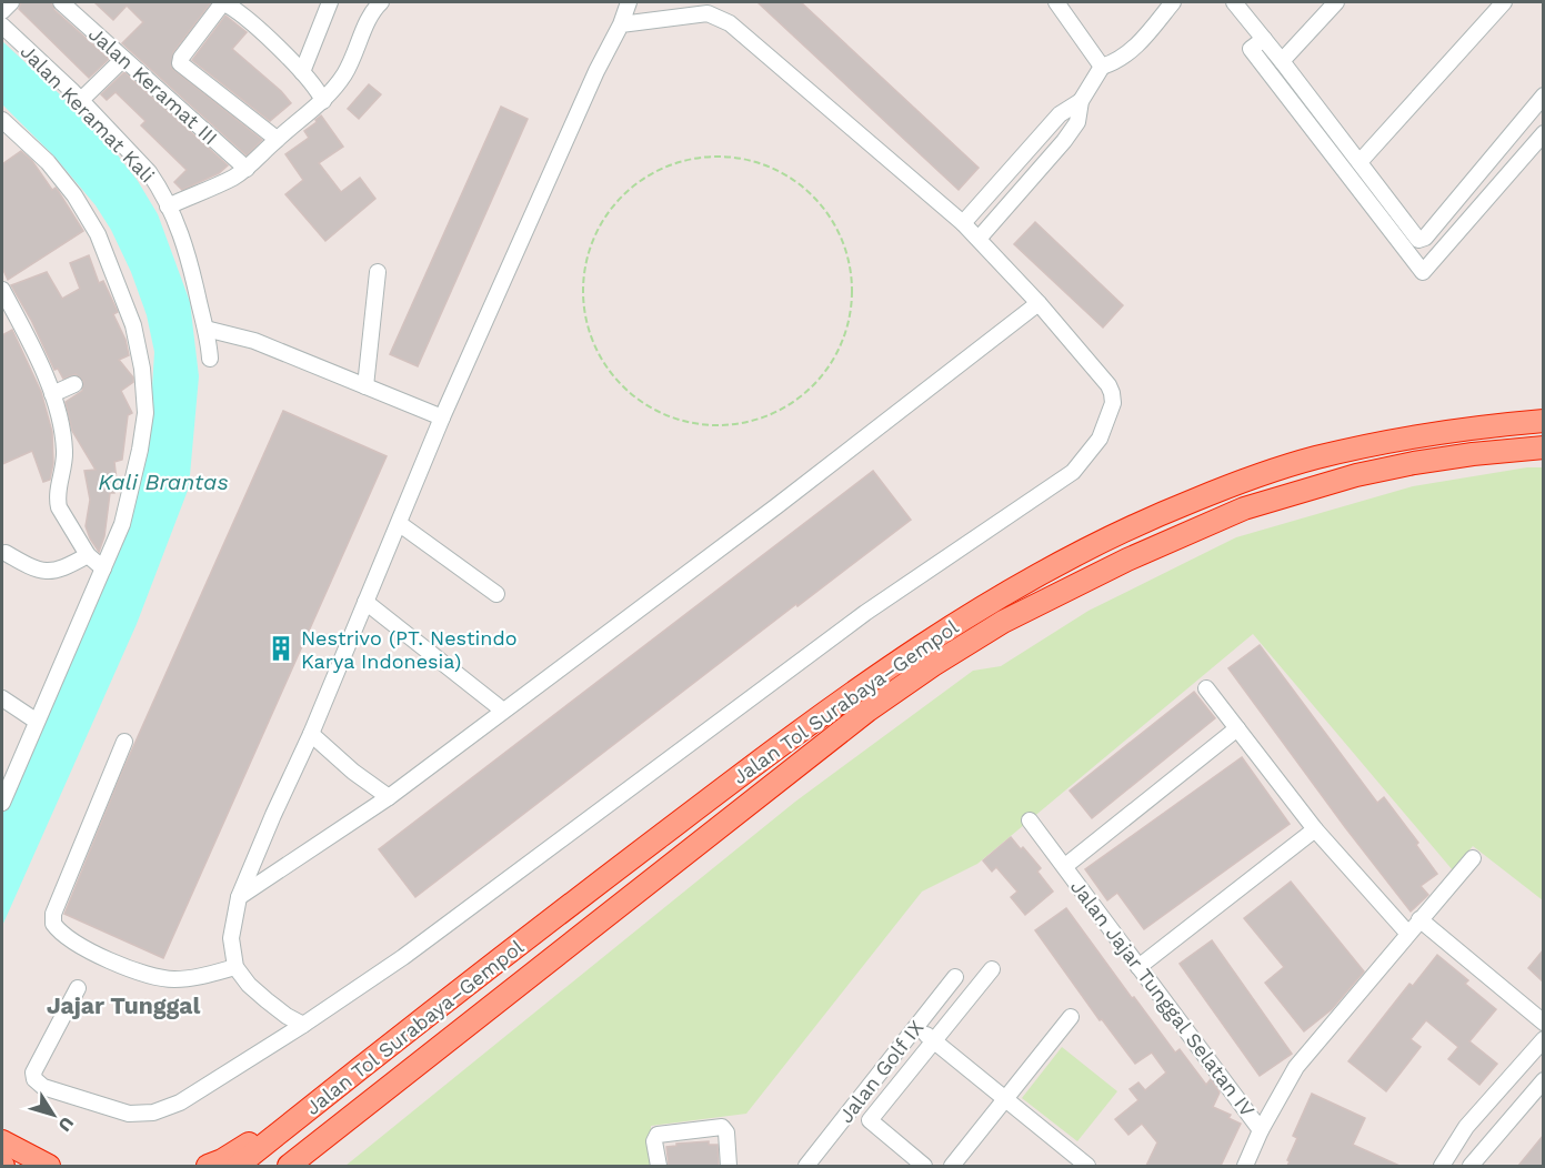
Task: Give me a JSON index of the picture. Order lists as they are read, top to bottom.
{
  "streets": {
    "highway": ["Jalan Tol Surabaya–Gempol"],
    "street": [
      "Jalan Keramat III",
      "Jalan Keramat Kali",
      "Jalan Jajar Tunggal Selatan IV",
      "Jalan Golf IX"
    ]
  },
  "districts": ["Jajar Tunggal"],
  "water": ["Kali Brantas"],
  "places": {
    "building": ["Nestrivo (PT. Nestindo Karya Indonesia)"]
  },
  "north": "bottom right"
}
